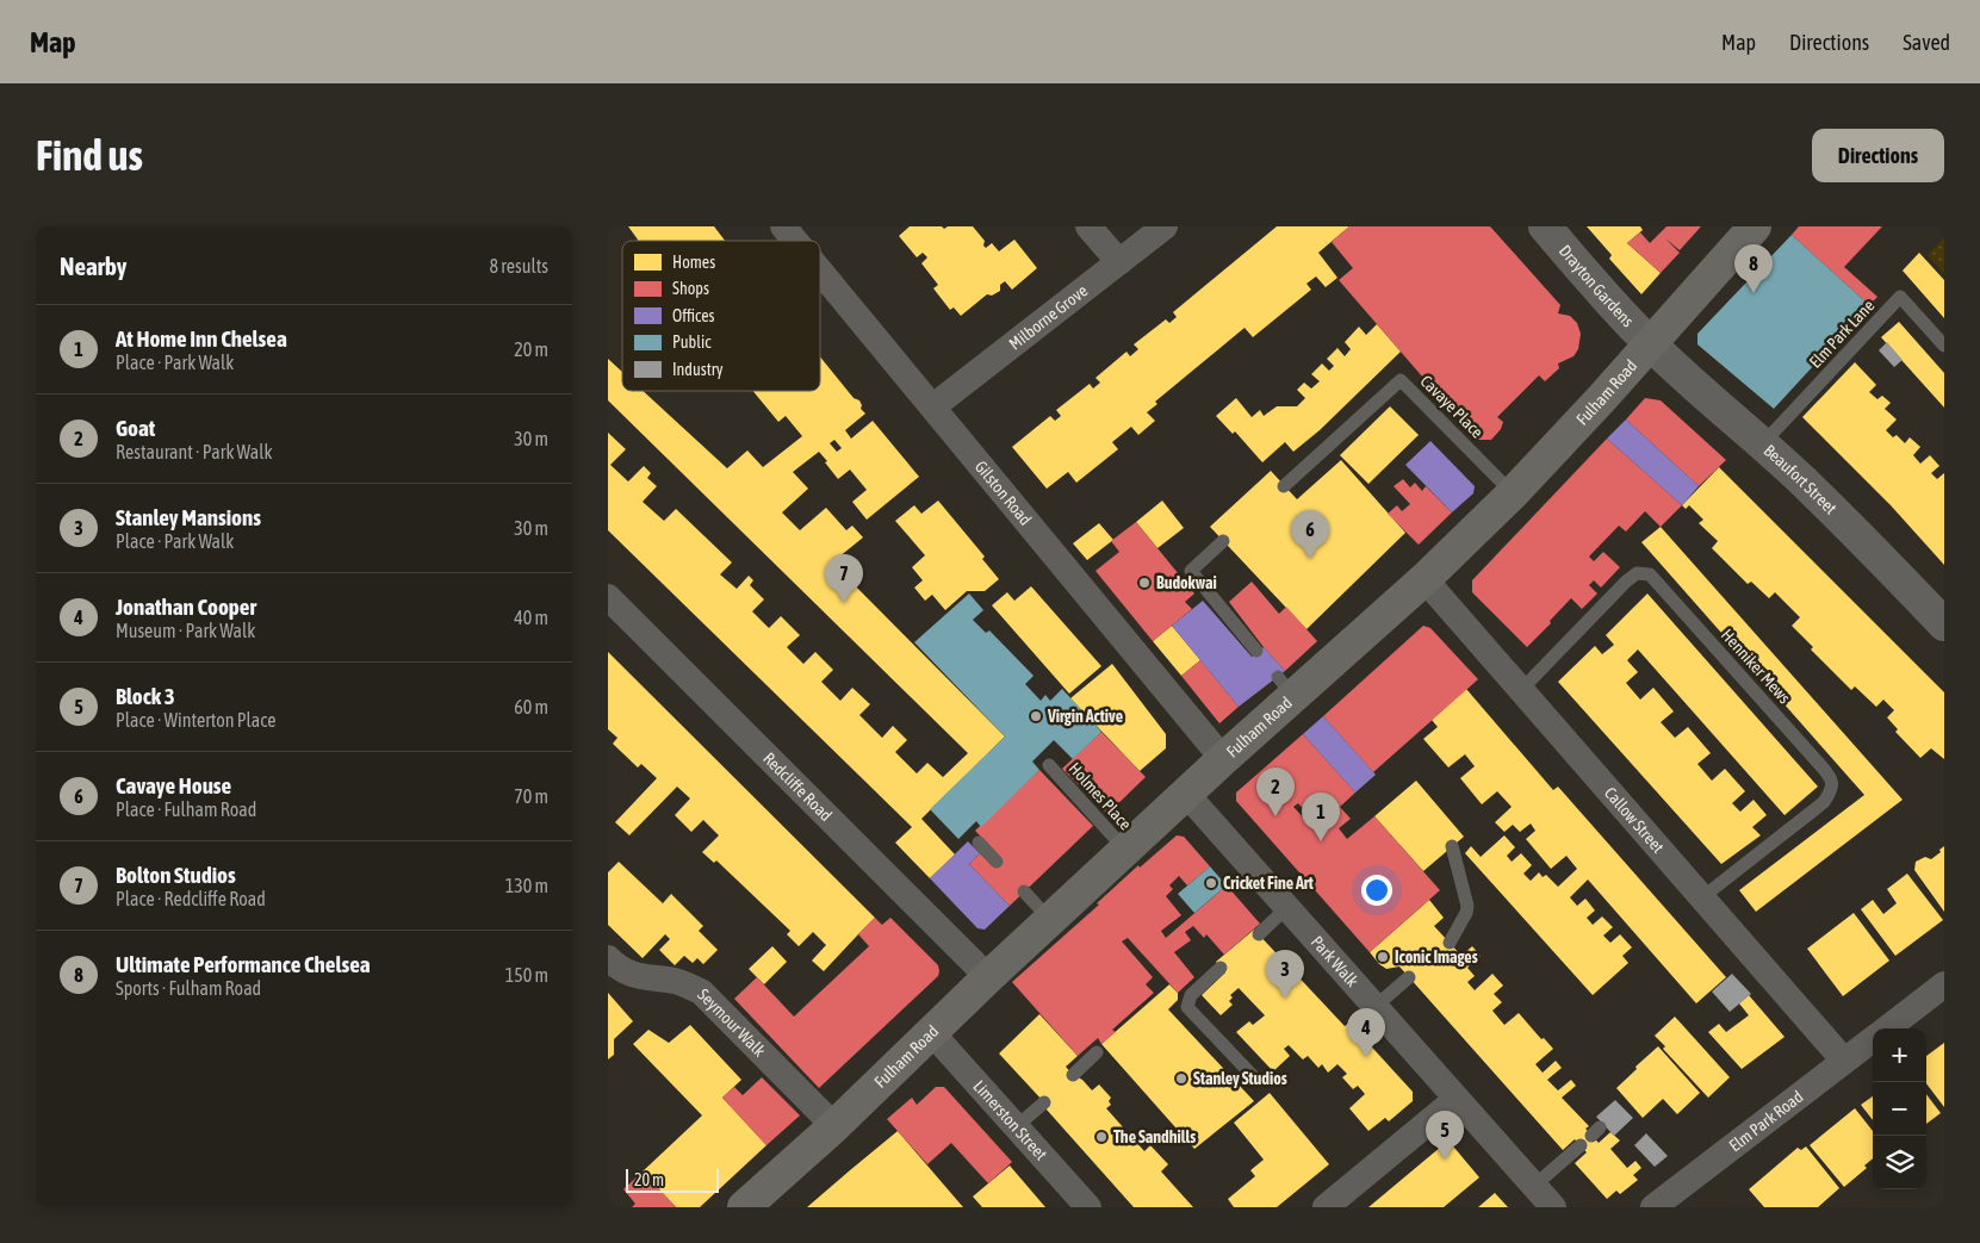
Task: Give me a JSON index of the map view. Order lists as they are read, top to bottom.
{
  "streets": {
    "main road": ["Fulham Road"],
    "street": [
      "Drayton Gardens",
      "Milborne Grove",
      "Beaufort Street",
      "Gilston Road",
      "Redcliffe Road",
      "Callow Street",
      "Park Walk",
      "Seymour Walk",
      "Limerston Street",
      "Elm Park Road"
    ],
    "lane": [
      "Elm Park Lane",
      "Cavaye Place",
      "Henniker Mews",
      "Holmes Place"
    ]
  },
  "crossings": [
    ["Drayton Gardens", "Fulham Road"],
    ["Drayton Gardens", "Beaufort Street"],
    ["Milborne Grove", "Gilston Road"],
    ["Elm Park Lane", "Beaufort Street"],
    ["Fulham Road", "Cavaye Place"],
    ["Fulham Road", "Beaufort Street"],
    ["Fulham Road", "Gilston Road"],
    ["Fulham Road", "Redcliffe Road"],
    ["Fulham Road", "Holmes Place"],
    ["Fulham Road", "Callow Street"],
    ["Fulham Road", "Park Walk"],
    ["Fulham Road", "Seymour Walk"],
    ["Fulham Road", "Limerston Street"],
    ["Henniker Mews", "Callow Street"],
    ["Callow Street", "Elm Park Road"]
  ],
  "places": [
    "Budokwai",
    "Virgin Active",
    "Cricket Fine Art",
    "Iconic Images",
    "Stanley Studios",
    "The Sandhills"
  ],
  "legend": [
    "Homes",
    "Shops",
    "Offices",
    "Public",
    "Industry"
  ],
  "scale_bar": "20 m",
  "page": {
    "header": "Map",
    "nav": ["Map", "Directions", "Saved"],
    "buttons": "Directions",
    "title": "Find us",
    "heading": ["Nearby", "8 results"],
    "pins": [
      "8",
      "6",
      "7",
      "2",
      "1",
      "3",
      "4",
      "5"
    ],
    "list": [
      {
        "mark": "1",
        "name": "At Home Inn Chelsea",
        "note": "Place · Park Walk",
        "value": "20 m"
      },
      {
        "mark": "2",
        "name": "Goat",
        "note": "Restaurant · Park Walk",
        "value": "30 m"
      },
      {
        "mark": "3",
        "name": "Stanley Mansions",
        "note": "Place · Park Walk",
        "value": "30 m"
      },
      {
        "mark": "4",
        "name": "Jonathan Cooper",
        "note": "Museum · Park Walk",
        "value": "40 m"
      },
      {
        "mark": "5",
        "name": "Block 3",
        "note": "Place · Winterton Place",
        "value": "60 m"
      },
      {
        "mark": "6",
        "name": "Cavaye House",
        "note": "Place · Fulham Road",
        "value": "70 m"
      },
      {
        "mark": "7",
        "name": "Bolton Studios",
        "note": "Place · Redcliffe Road",
        "value": "130 m"
      },
      {
        "mark": "8",
        "name": "Ultimate Performance Chelsea",
        "note": "Sports · Fulham Road",
        "value": "150 m"
      }
    ],
    "map_buttons": ["+", "−"],
    "scale": "20 m"
  }
}
